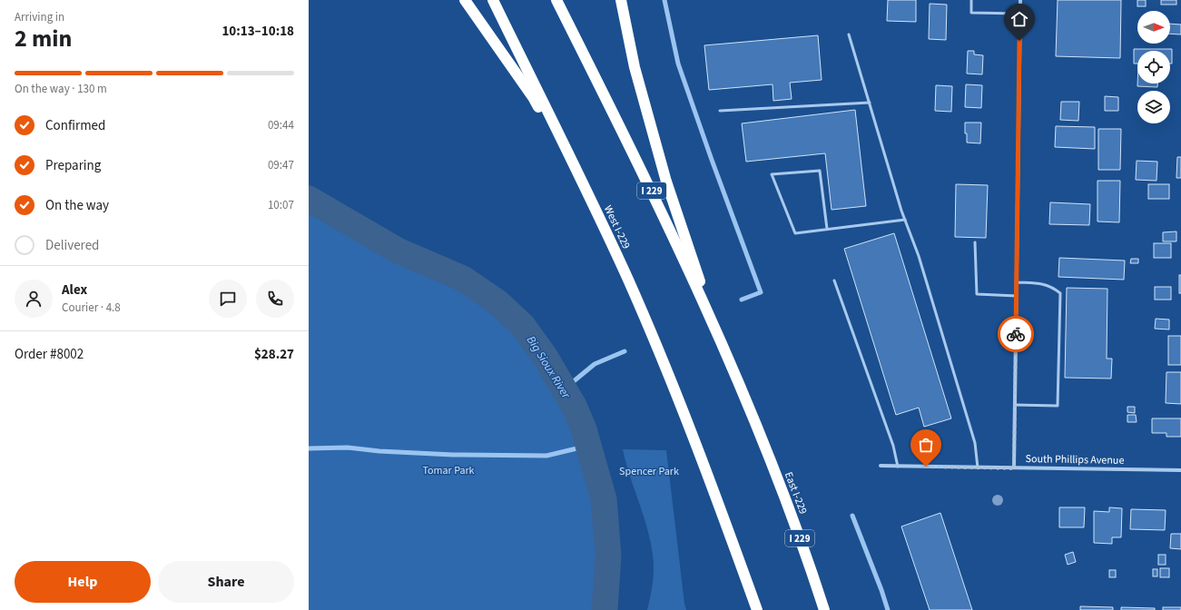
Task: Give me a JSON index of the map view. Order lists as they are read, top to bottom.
{
  "streets": {
    "highway": ["I 229", "West I-229", "East I-229"],
    "street": ["South Phillips Avenue"]
  },
  "crossings": [
    ["I 229", "East I-229"]
  ],
  "water": ["Big Sioux River"],
  "parks": ["Tomar Park", "Spencer Park"],
  "north": "right",
  "page": {
    "heading": ["2 min", "Arriving in", "10:13–10:18"],
    "panel": [
      "Alex",
      "Courier · 4.8",
      "Order #8002",
      "$28.27"
    ],
    "bar": "On the way · 130 m",
    "list": [
      ["Confirmed", "09:44"],
      ["Preparing", "09:47"],
      ["On the way", "10:07"],
      "Delivered"
    ],
    "buttons": ["Help", "Share"]
  }
}
